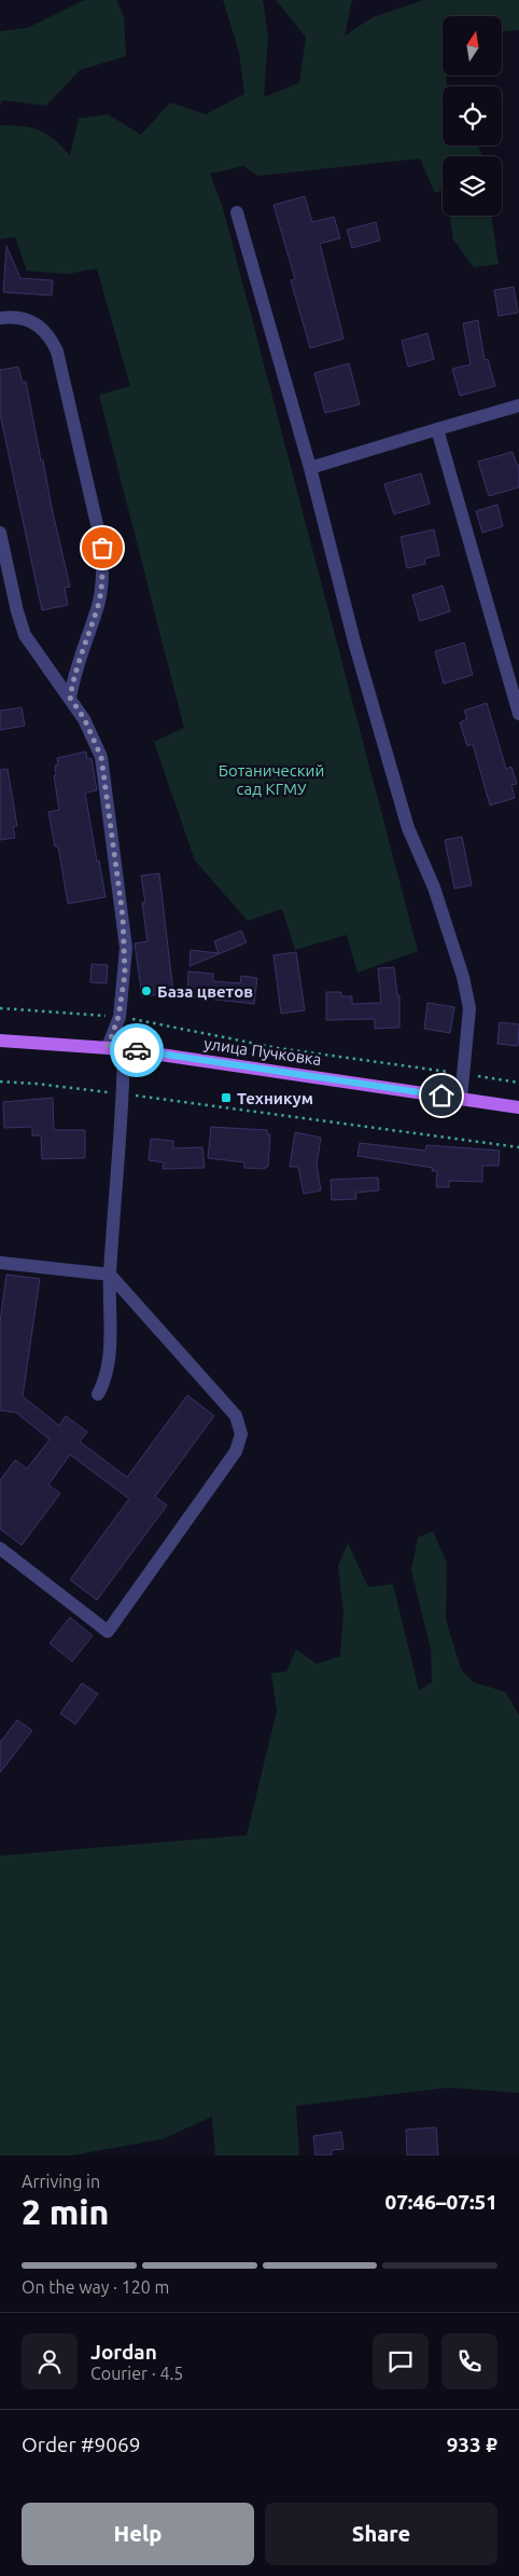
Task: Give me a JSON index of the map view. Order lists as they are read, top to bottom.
{
  "streets": {
    "main road": ["улица Пучковка"]
  },
  "parks": ["Ботанический сад КГМУ"],
  "places": {
    "other": ["База цветов"],
    "transit": ["Техникум"]
  },
  "north": "top",
  "page": {
    "heading": ["2 min", "Arriving in", "07:46–07:51"],
    "panel": [
      "Jordan",
      "Courier · 4.5",
      "Order #9069",
      "933 ₽"
    ],
    "bar": "On the way · 120 m",
    "buttons": ["Help", "Share"]
  }
}
